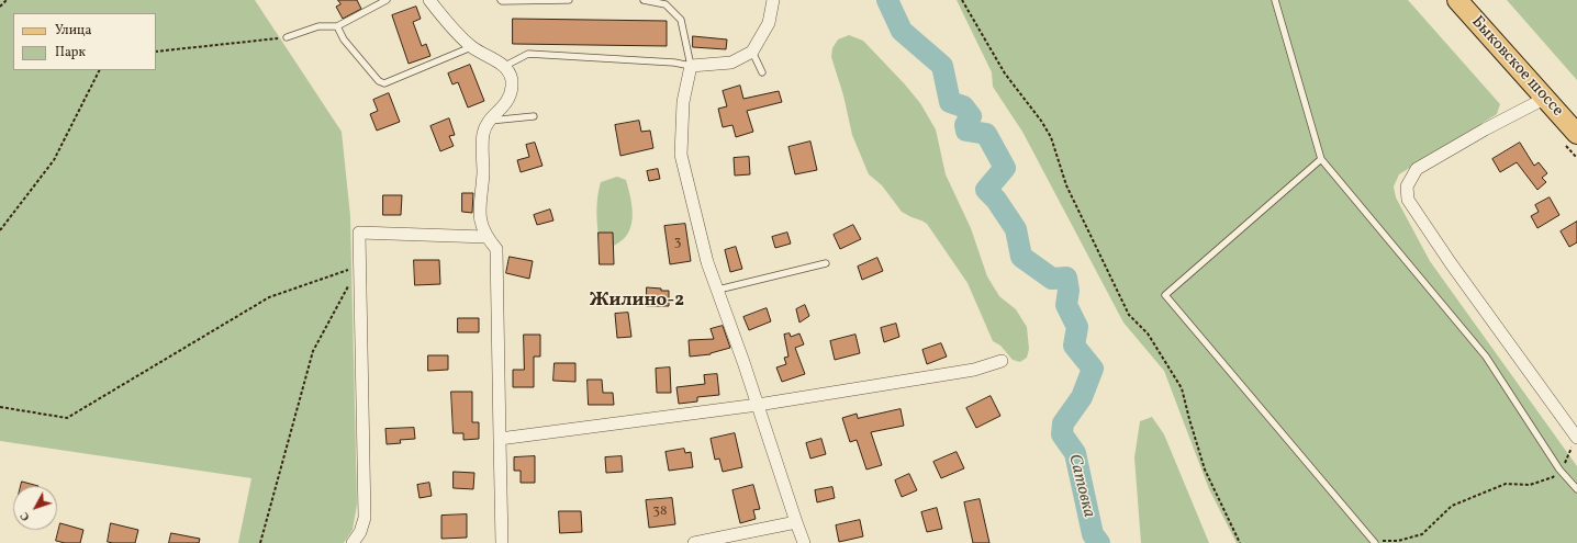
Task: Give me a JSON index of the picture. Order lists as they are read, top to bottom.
{
  "streets": {
    "main road": ["Быковское шоссе"]
  },
  "districts": ["Жилино-2"],
  "water": ["Сатовка"],
  "house_numbers": ["3", "38"],
  "legend": ["Улица", "Парк"],
  "north": "bottom left"
}
